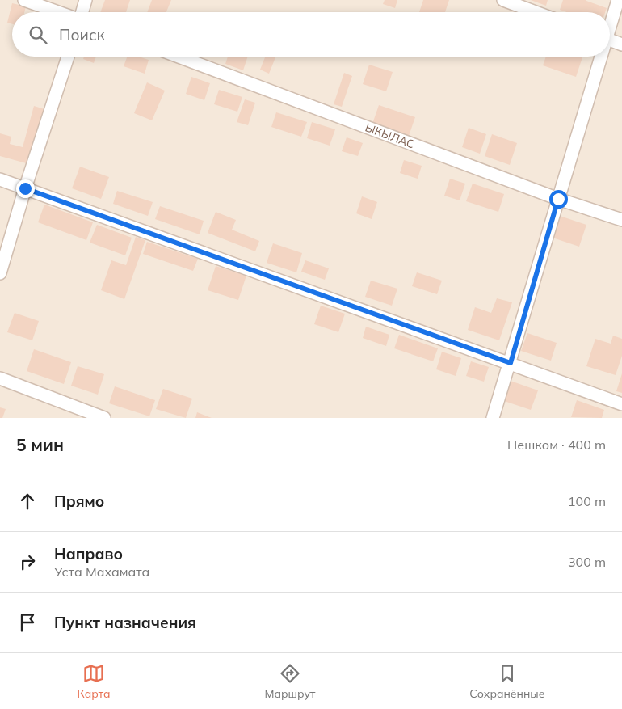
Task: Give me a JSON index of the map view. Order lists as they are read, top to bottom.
{
  "streets": {
    "street": ["ЫКЫЛАС"]
  },
  "page": {
    "search": "Поиск",
    "heading": ["5 мин", "Пешком · 400 m"],
    "list": [
      ["Прямо", "100 m"],
      ["Направо", "Уста Махамата", "300 m"],
      "Пункт назначения"
    ],
    "nav": ["Карта", "Маршрут", "Сохранённые"]
  }
}
